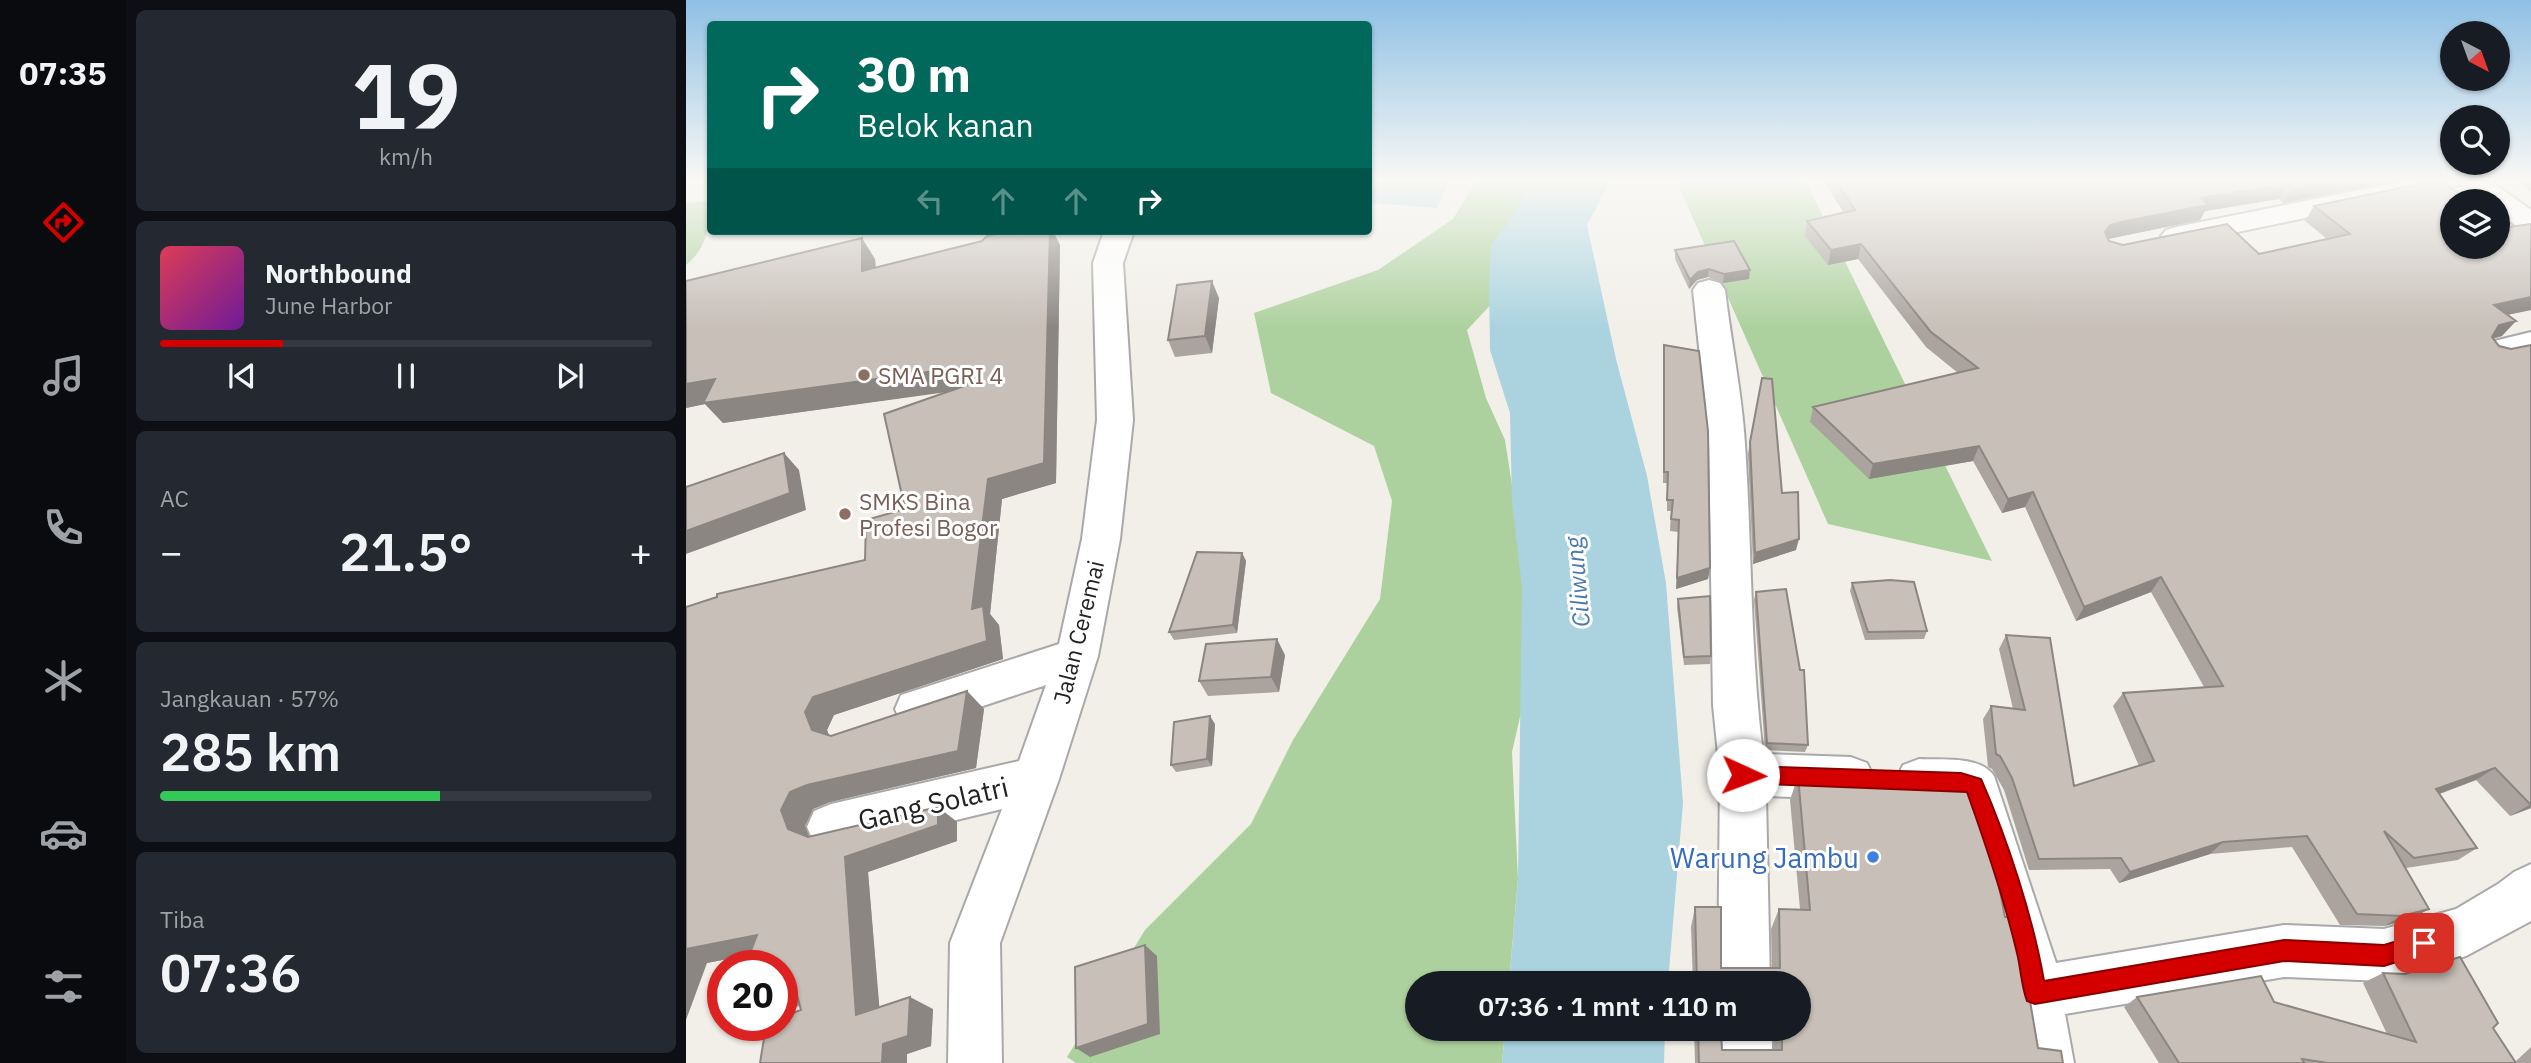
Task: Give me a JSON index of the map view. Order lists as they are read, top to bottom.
{
  "streets": {
    "street": ["Jalan Ceremai", "Gang Solatri"]
  },
  "crossings": [
    ["Jalan Ceremai", "Gang Solatri"]
  ],
  "water": ["Ciliwung"],
  "places": ["SMA PGRI 4", "SMKS Bina Profesi Bogor", "Warung Jambu"],
  "north": "bottom right",
  "page": {
    "tabs": "07:35",
    "tile": [
      ["19", "km/h"],
      "AC",
      ["Jangkauan · 57%", "285 km"],
      ["Tiba", "07:36"]
    ],
    "turn": ["30 m", "Belok kanan"],
    "song": ["Northbound", "June Harbor"],
    "heat": ["−", "21.5°", "+"],
    "limit": "20",
    "trip": "07:36 · 1 mnt · 110 m"
  }
}
